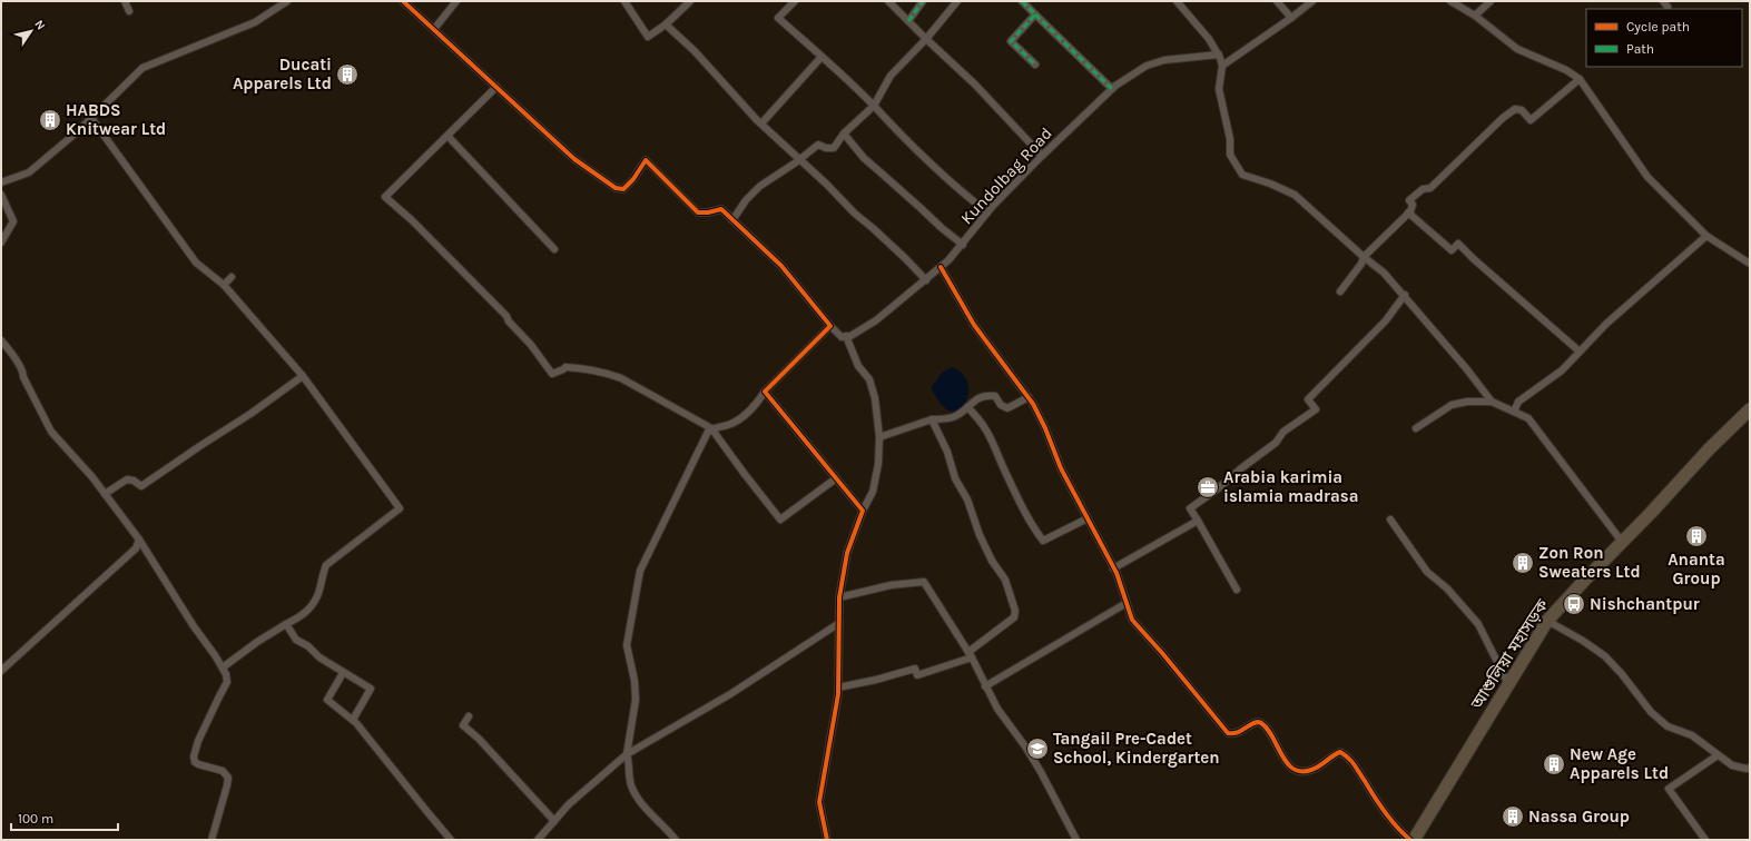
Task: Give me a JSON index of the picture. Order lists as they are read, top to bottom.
{
  "streets": {
    "highway": ["আশুলিয়া মহাসড়ক"],
    "street": ["Kundolbag Road"]
  },
  "places": {
    "building": [
      "Ducati Apparels Ltd",
      "HABDS Knitwear Ltd",
      "Ananta Group",
      "Zon Ron Sweaters Ltd",
      "New Age Apparels Ltd",
      "Nassa Group"
    ],
    "office": ["Arabia karimia islamia madrasa"],
    "bus stop": ["Nishchantpur"],
    "school or university": ["Tangail Pre-Cadet School, Kindergarten"]
  },
  "legend": ["Cycle path", "Path"],
  "scale_bar": "100 m",
  "north": "top right"
}
